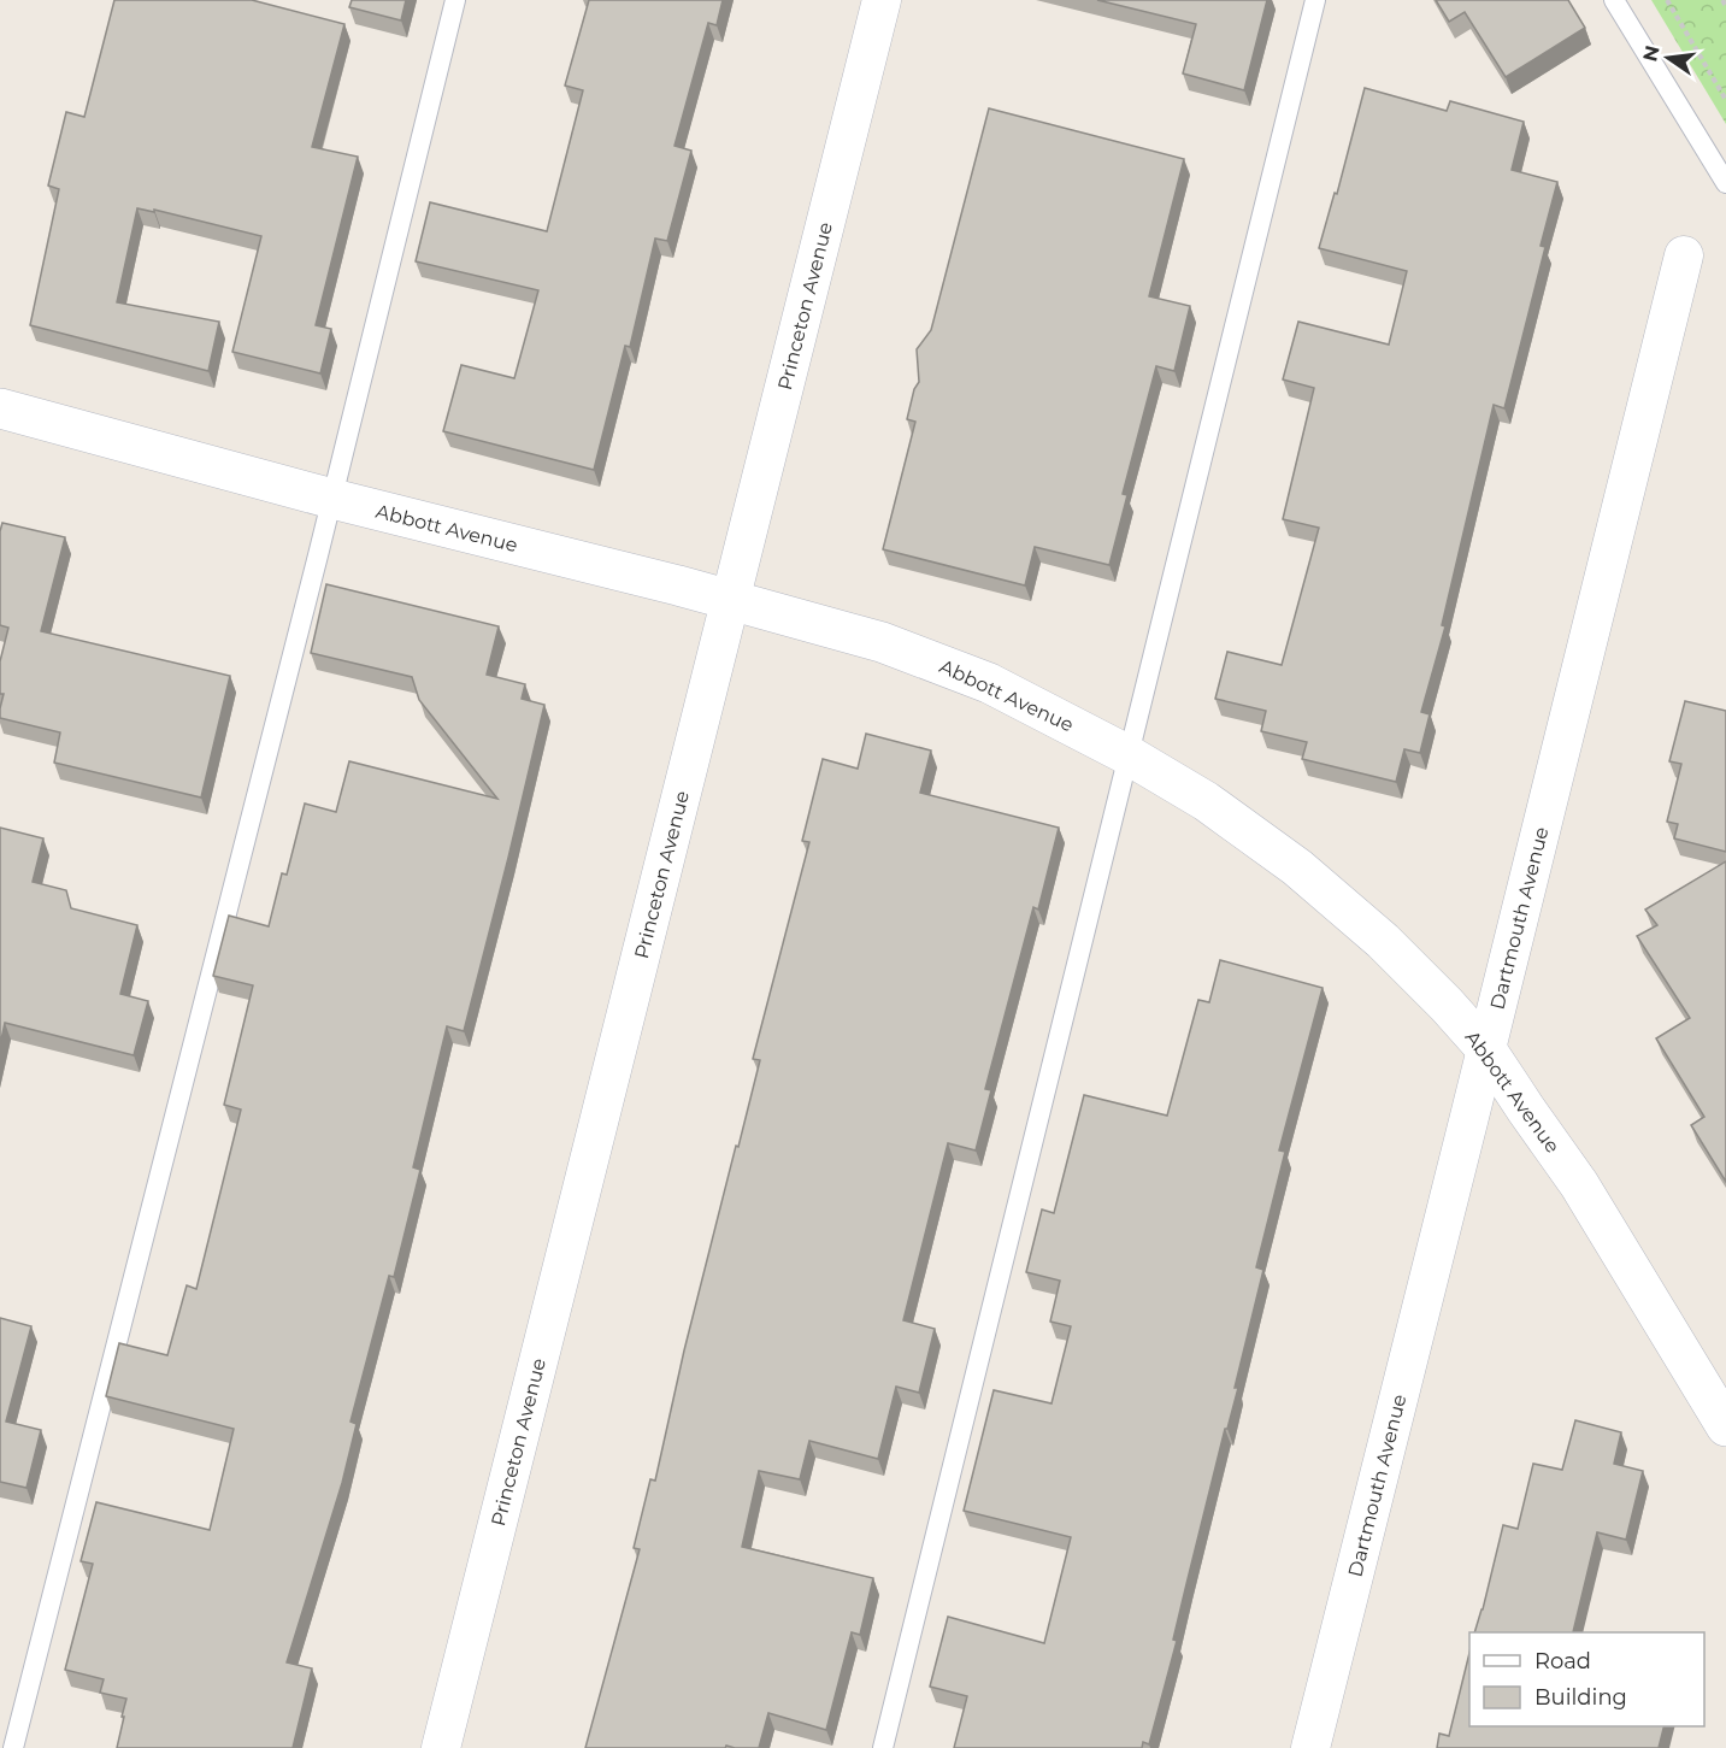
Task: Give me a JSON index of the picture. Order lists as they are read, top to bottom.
{
  "streets": {
    "street": ["Princeton Avenue", "Abbott Avenue", "Dartmouth Avenue"]
  },
  "crossings": [
    ["Princeton Avenue", "Abbott Avenue"],
    ["Abbott Avenue", "Dartmouth Avenue"]
  ],
  "legend": ["Road", "Building"],
  "north": "left"
}
